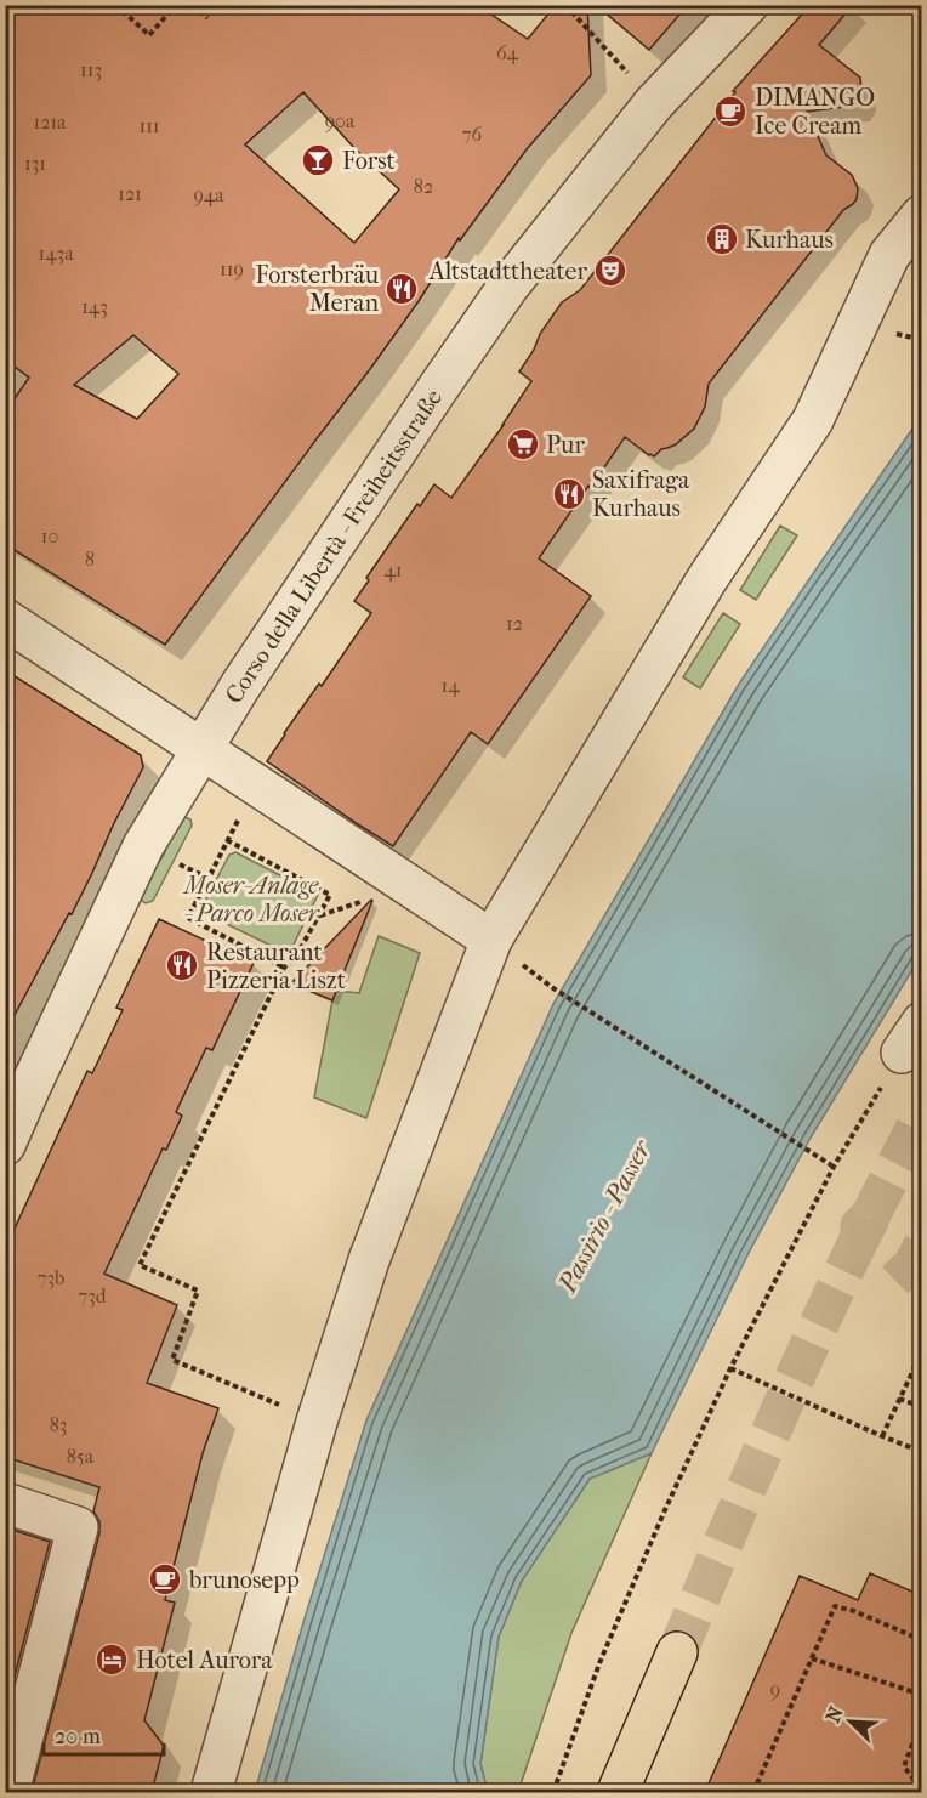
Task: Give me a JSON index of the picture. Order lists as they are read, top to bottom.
{
  "streets": {
    "street": ["Corso della Libertà - Freiheitsstraße"]
  },
  "water": ["Passirio - Passer"],
  "parks": ["Moser-Anlage - Parco Moser"],
  "places": {
    "cafe": ["DIMANGO Ice Cream", "brunosepp"],
    "bar": ["Forst"],
    "building": ["Kurhaus"],
    "theatre": ["Altstadttheater"],
    "restaurant": ["Forsterbräu Meran", "Saxifraga Kurhaus", "Restaurant Pizzeria Liszt"],
    "supermarket": ["Pur"],
    "hotel": ["Hotel Aurora"]
  },
  "house_numbers": [
    "64",
    "113",
    "90a",
    "121a",
    "111",
    "76",
    "131",
    "82",
    "121",
    "94a",
    "143a",
    "119",
    "143",
    "10",
    "8",
    "41",
    "12",
    "14",
    "73b",
    "73d",
    "83",
    "85a",
    "9"
  ],
  "scale_bar": "20 m",
  "north": "top left"
}
